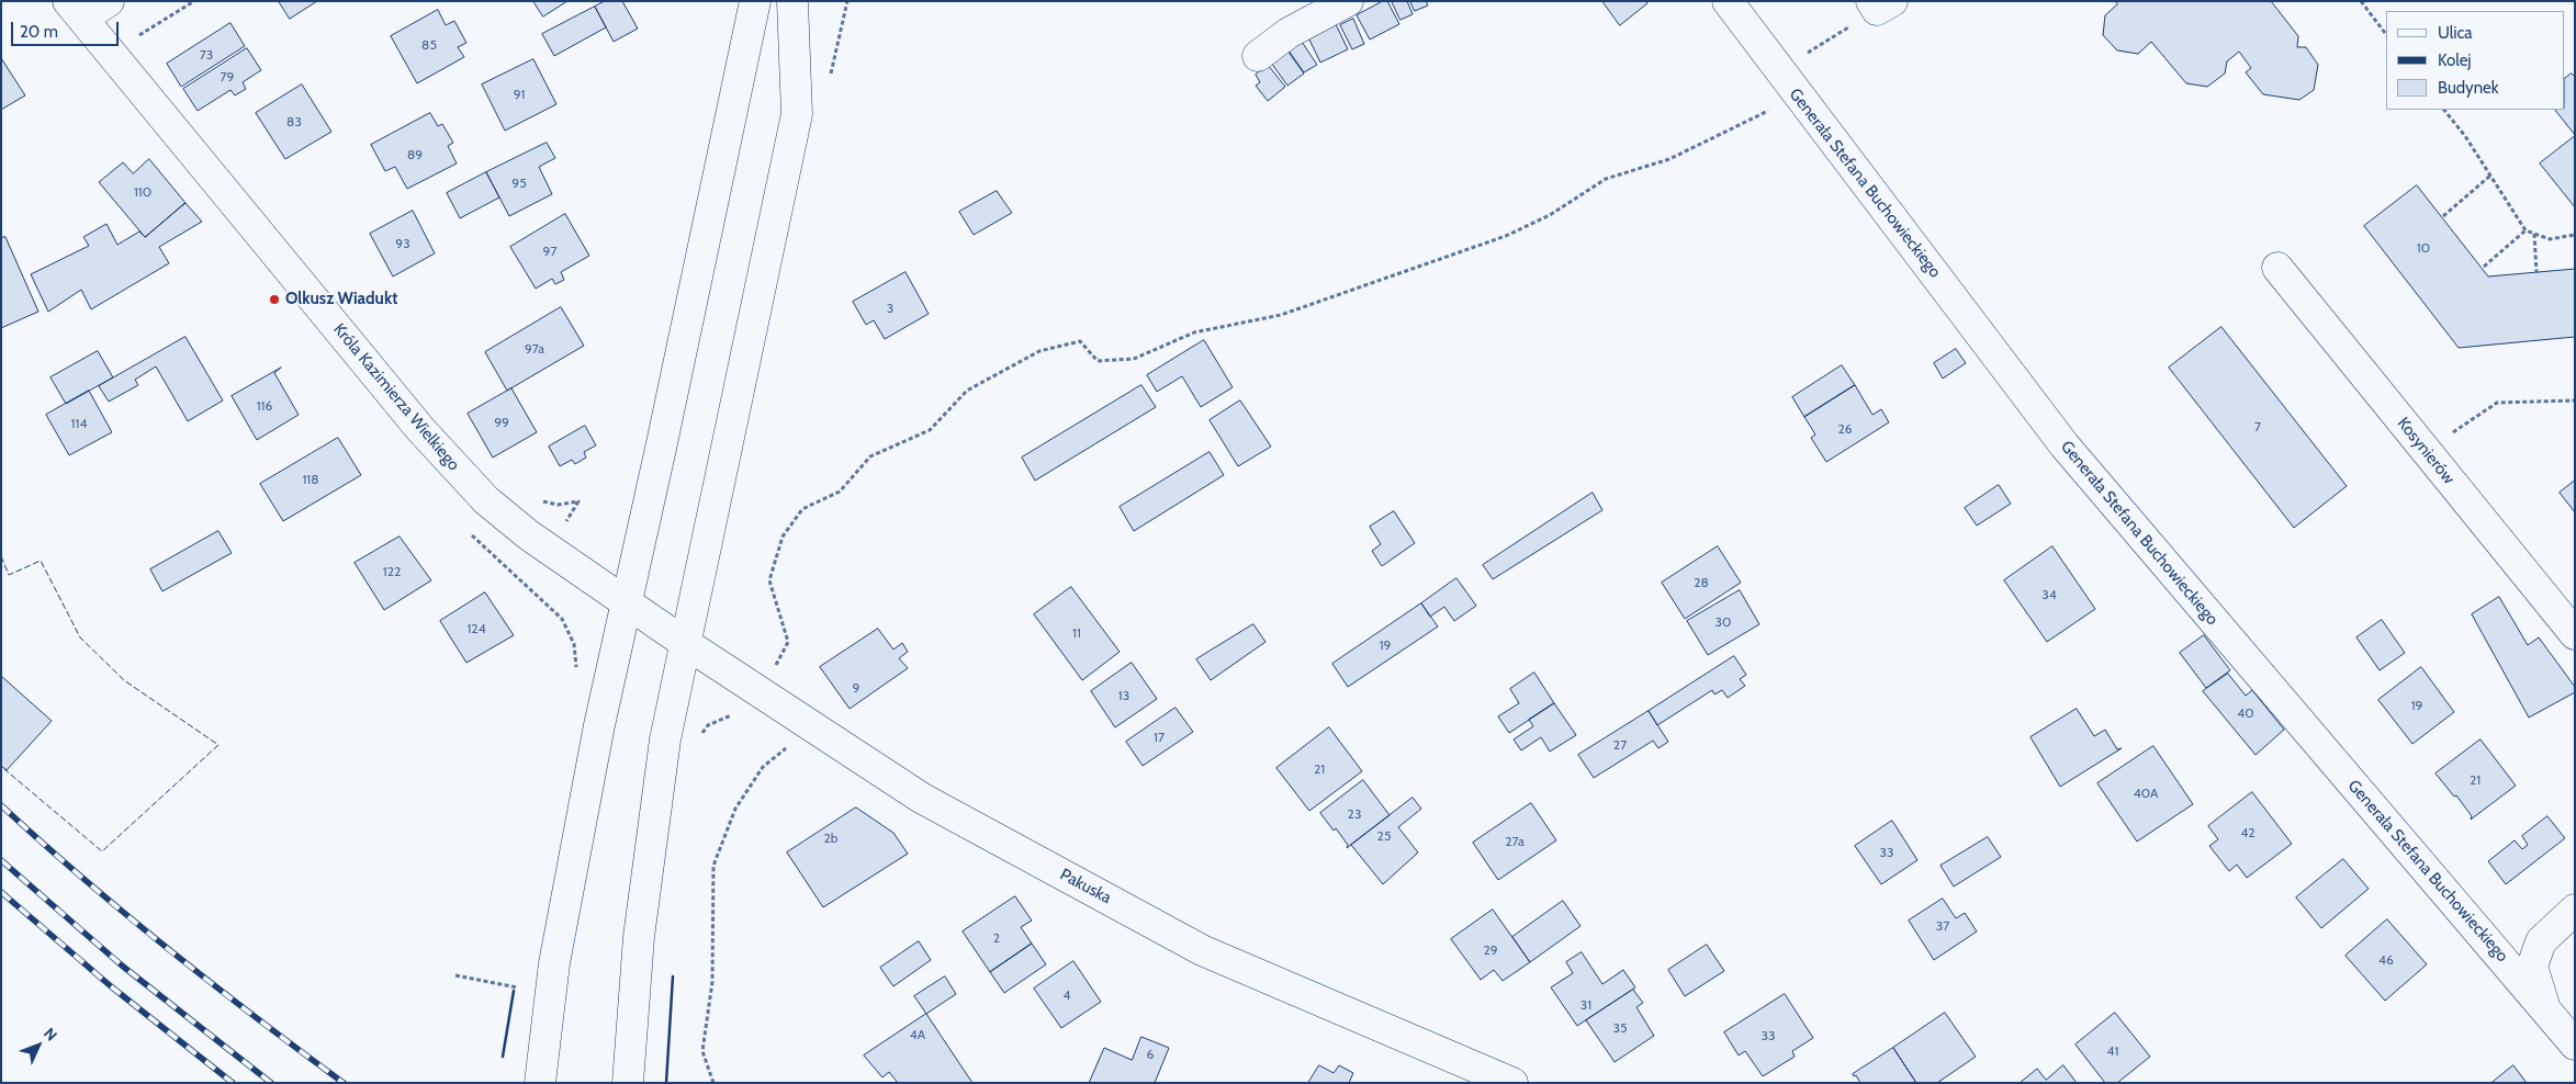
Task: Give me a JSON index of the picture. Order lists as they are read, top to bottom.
{
  "streets": {
    "street": [
      "Generała Stefana Buchowieckiego",
      "Króla Kazimierza Wielkiego",
      "Kosynierów",
      "Pakuska"
    ]
  },
  "crossings": [
    ["Króla Kazimierza Wielkiego", "Pakuska"]
  ],
  "places": ["Olkusz Wiadukt"],
  "house_numbers": [
    "85",
    "73",
    "79",
    "91",
    "83",
    "89",
    "95",
    "110",
    "93",
    "10",
    "97",
    "3",
    "97a",
    "116",
    "99",
    "114",
    "7",
    "26",
    "118",
    "122",
    "28",
    "34",
    "30",
    "124",
    "11",
    "19",
    "9",
    "13",
    "19",
    "40",
    "17",
    "27",
    "21",
    "21",
    "40A",
    "23",
    "42",
    "25",
    "2b",
    "27a",
    "33",
    "37",
    "2",
    "29",
    "46",
    "4",
    "31",
    "35",
    "4A",
    "33",
    "41",
    "6"
  ],
  "legend": ["Ulica", "Kolej", "Budynek"],
  "scale_bar": "20 m",
  "north": "top right"
}
